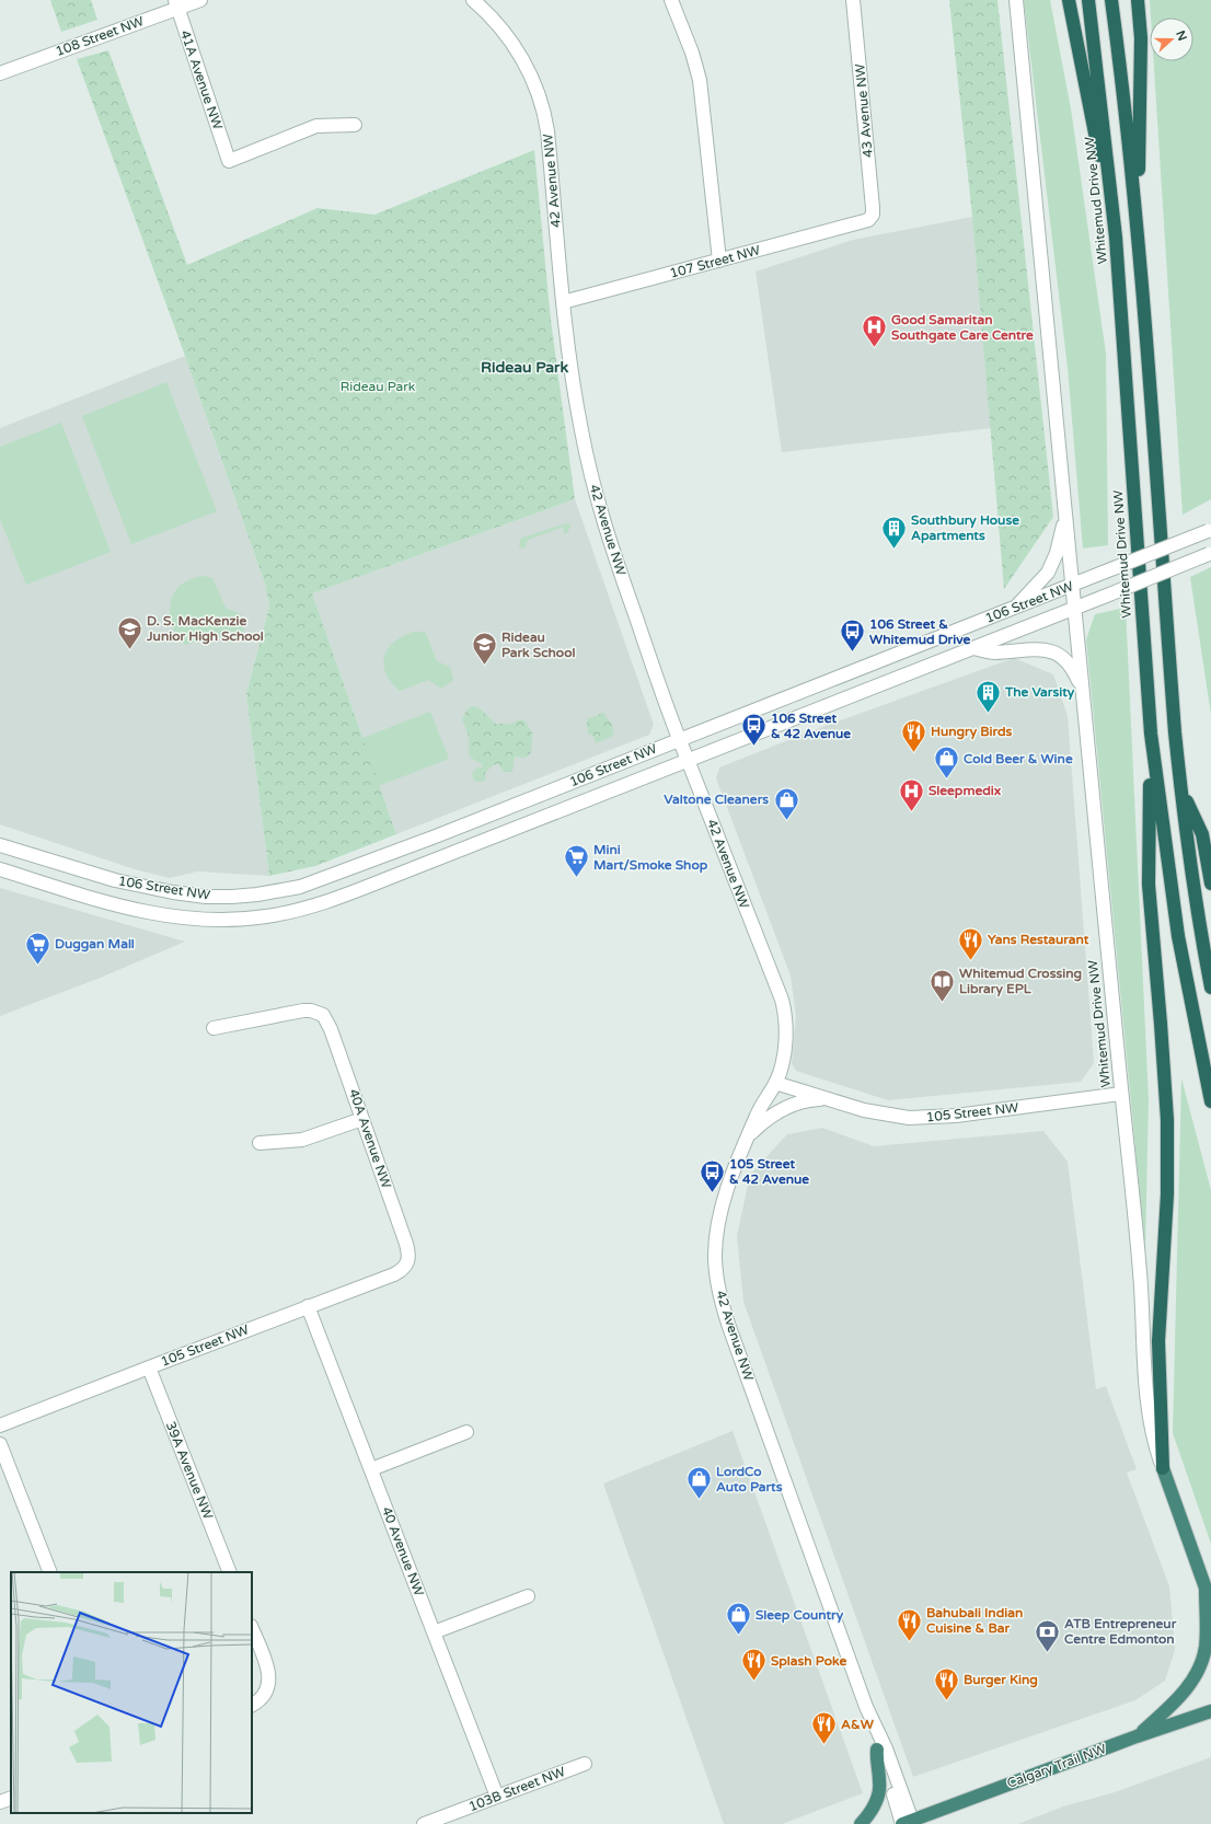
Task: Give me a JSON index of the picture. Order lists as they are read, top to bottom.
{
  "streets": {
    "highway": ["Whitemud Drive NW", "Calgary Trail NW"],
    "street": [
      "108 Street NW",
      "41A Avenue NW",
      "43 Avenue NW",
      "42 Avenue NW",
      "107 Street NW",
      "106 Street NW",
      "105 Street NW",
      "40A Avenue NW",
      "39A Avenue NW",
      "40 Avenue NW",
      "103B Street NW"
    ]
  },
  "crossings": [
    ["108 Street NW", "41A Avenue NW"],
    ["43 Avenue NW", "107 Street NW"],
    ["42 Avenue NW", "107 Street NW"],
    ["42 Avenue NW", "106 Street NW"],
    ["42 Avenue NW", "105 Street NW"],
    ["42 Avenue NW", "Calgary Trail NW"],
    ["Whitemud Drive NW", "106 Street NW"],
    ["Whitemud Drive NW", "105 Street NW"],
    ["105 Street NW", "40A Avenue NW"],
    ["105 Street NW", "39A Avenue NW"],
    ["105 Street NW", "40 Avenue NW"],
    ["40 Avenue NW", "103B Street NW"]
  ],
  "districts": ["Rideau Park"],
  "parks": ["Rideau Park"],
  "places": {
    "hospital": ["Good Samaritan Southgate Care Centre", "Sleepmedix"],
    "building": ["Southbury House Apartments", "The Varsity"],
    "school or university": ["D. S. MacKenzie Junior High School", "Rideau Park School"],
    "bus stop": ["106 Street & Whitemud Drive", "106 Street & 42 Avenue", "105 Street & 42 Avenue"],
    "restaurant": [
      "Hungry Birds",
      "Yans Restaurant",
      "Bahubali Indian Cuisine & Bar",
      "Splash Poke",
      "Burger King",
      "A&W"
    ],
    "shop": [
      "Cold Beer & Wine",
      "Valtone Cleaners",
      "LordCo Auto Parts",
      "Sleep Country"
    ],
    "supermarket": ["Mini Mart/Smoke Shop", "Duggan Mall"],
    "library": ["Whitemud Crossing Library EPL"],
    "bank": ["ATB Entrepreneur Centre Edmonton"]
  },
  "north": "right"
}
